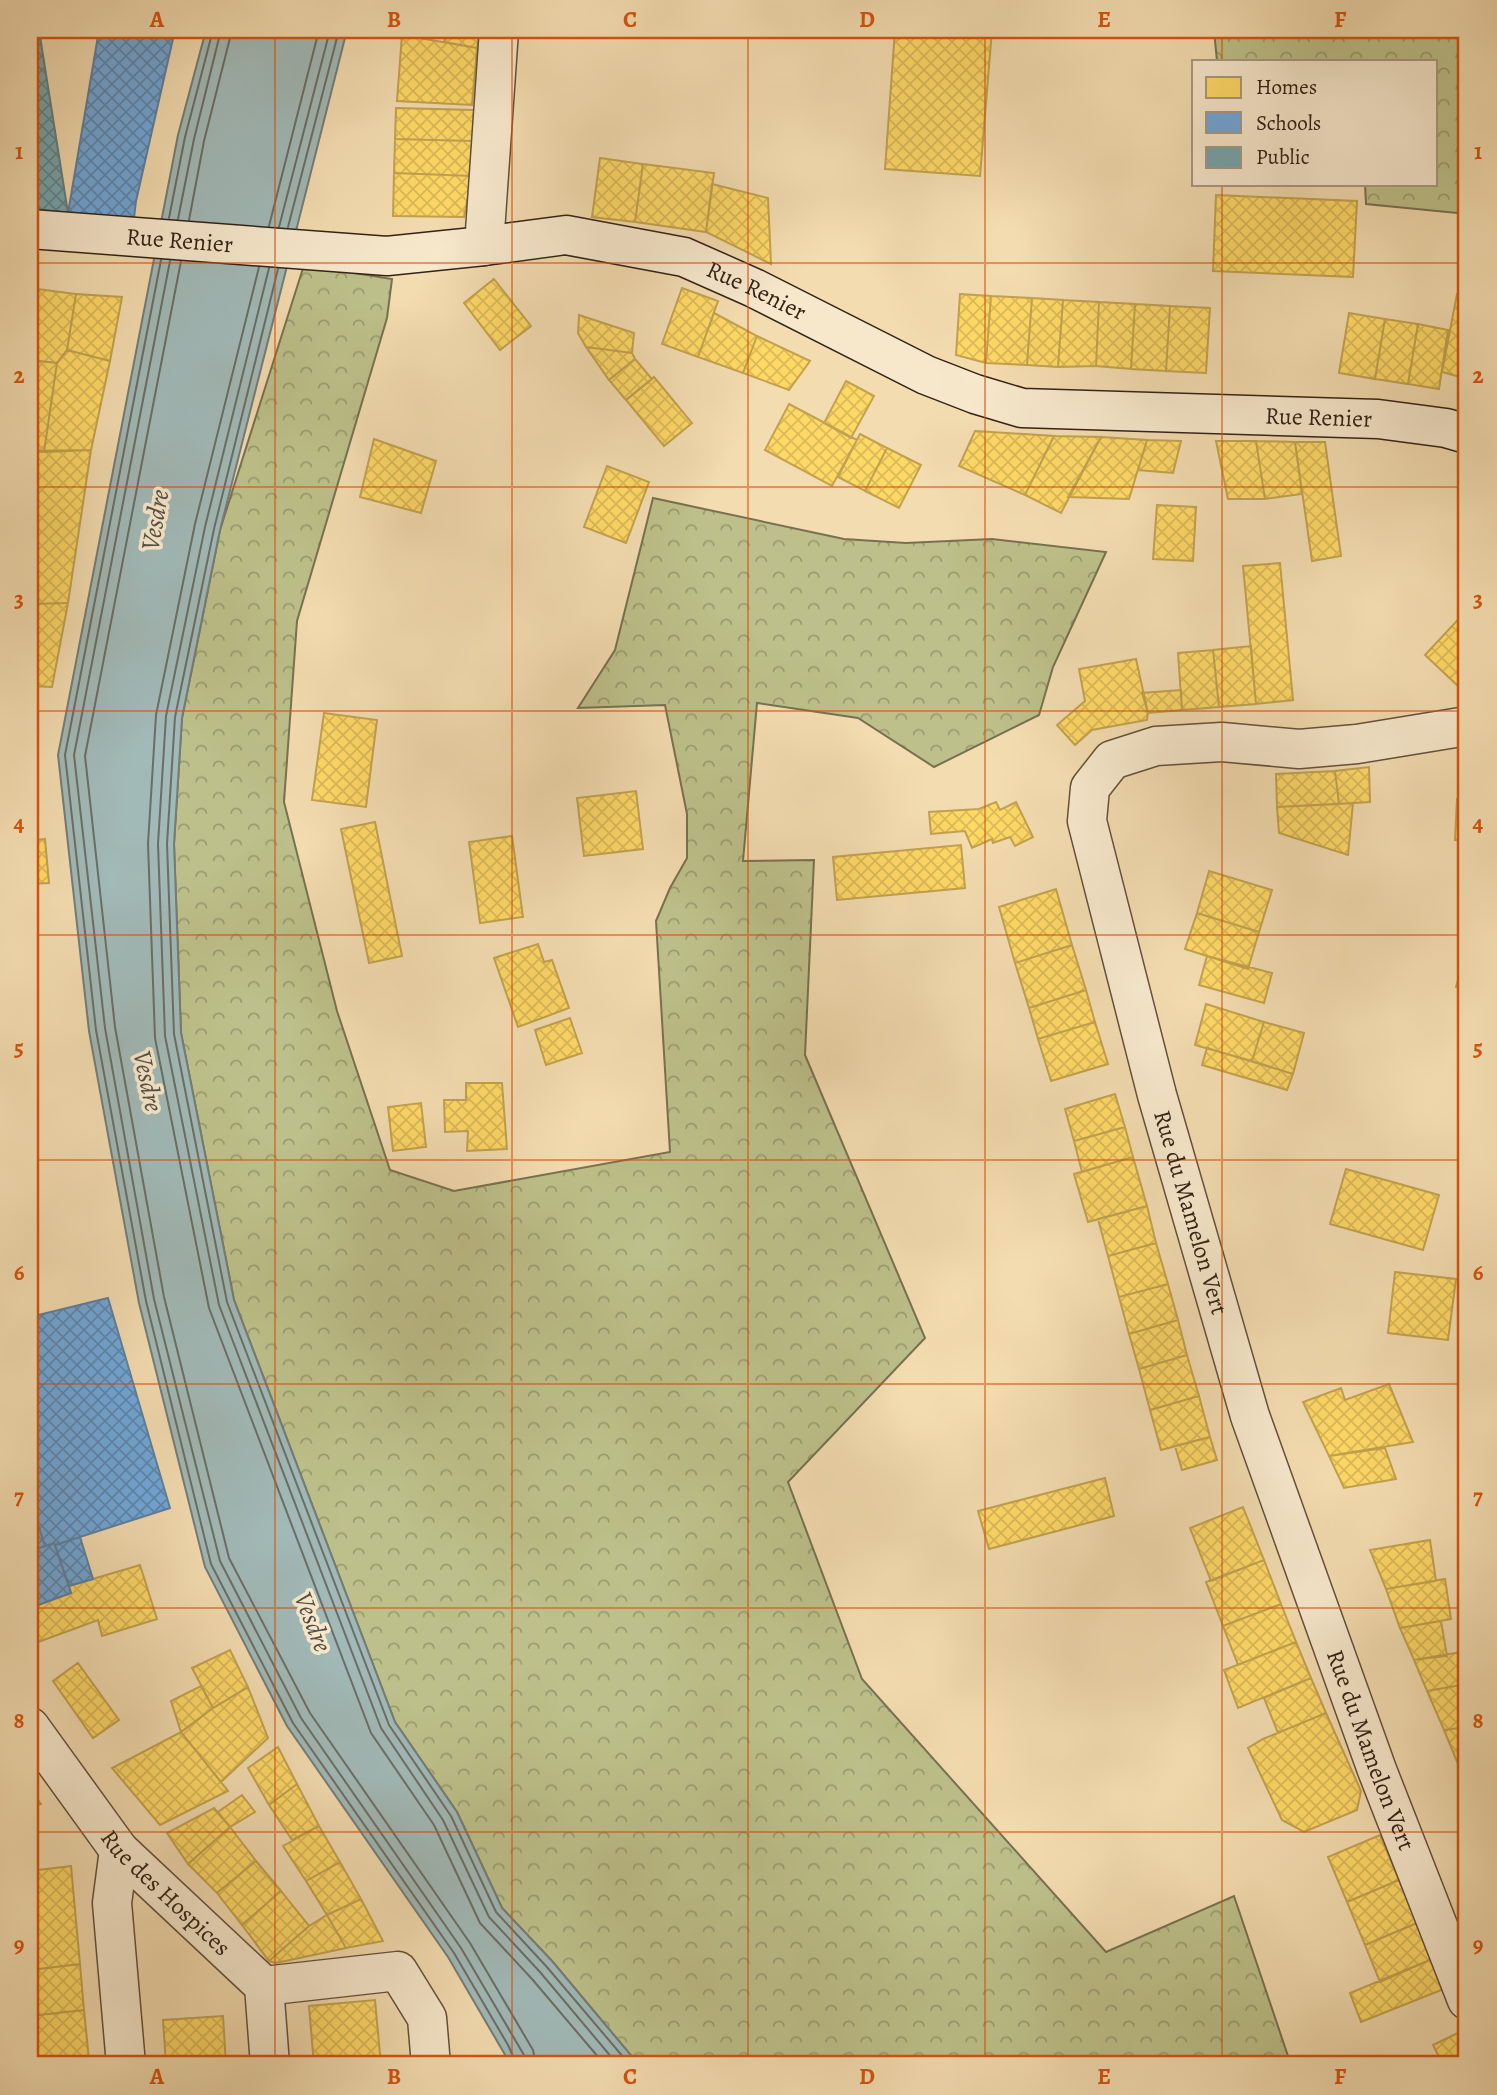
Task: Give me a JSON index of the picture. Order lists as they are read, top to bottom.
{
  "streets": {
    "street": ["Rue Renier", "Rue du Mamelon Vert", "Rue des Hospices"]
  },
  "water": ["Vesdre"],
  "legend": ["Homes", "Schools", "Public"],
  "grid": {
    "columns": [
      "A",
      "B",
      "C",
      "D",
      "E",
      "F"
    ],
    "rows": [
      "1",
      "2",
      "3",
      "4",
      "5",
      "6",
      "7",
      "8",
      "9"
    ]
  }
}
